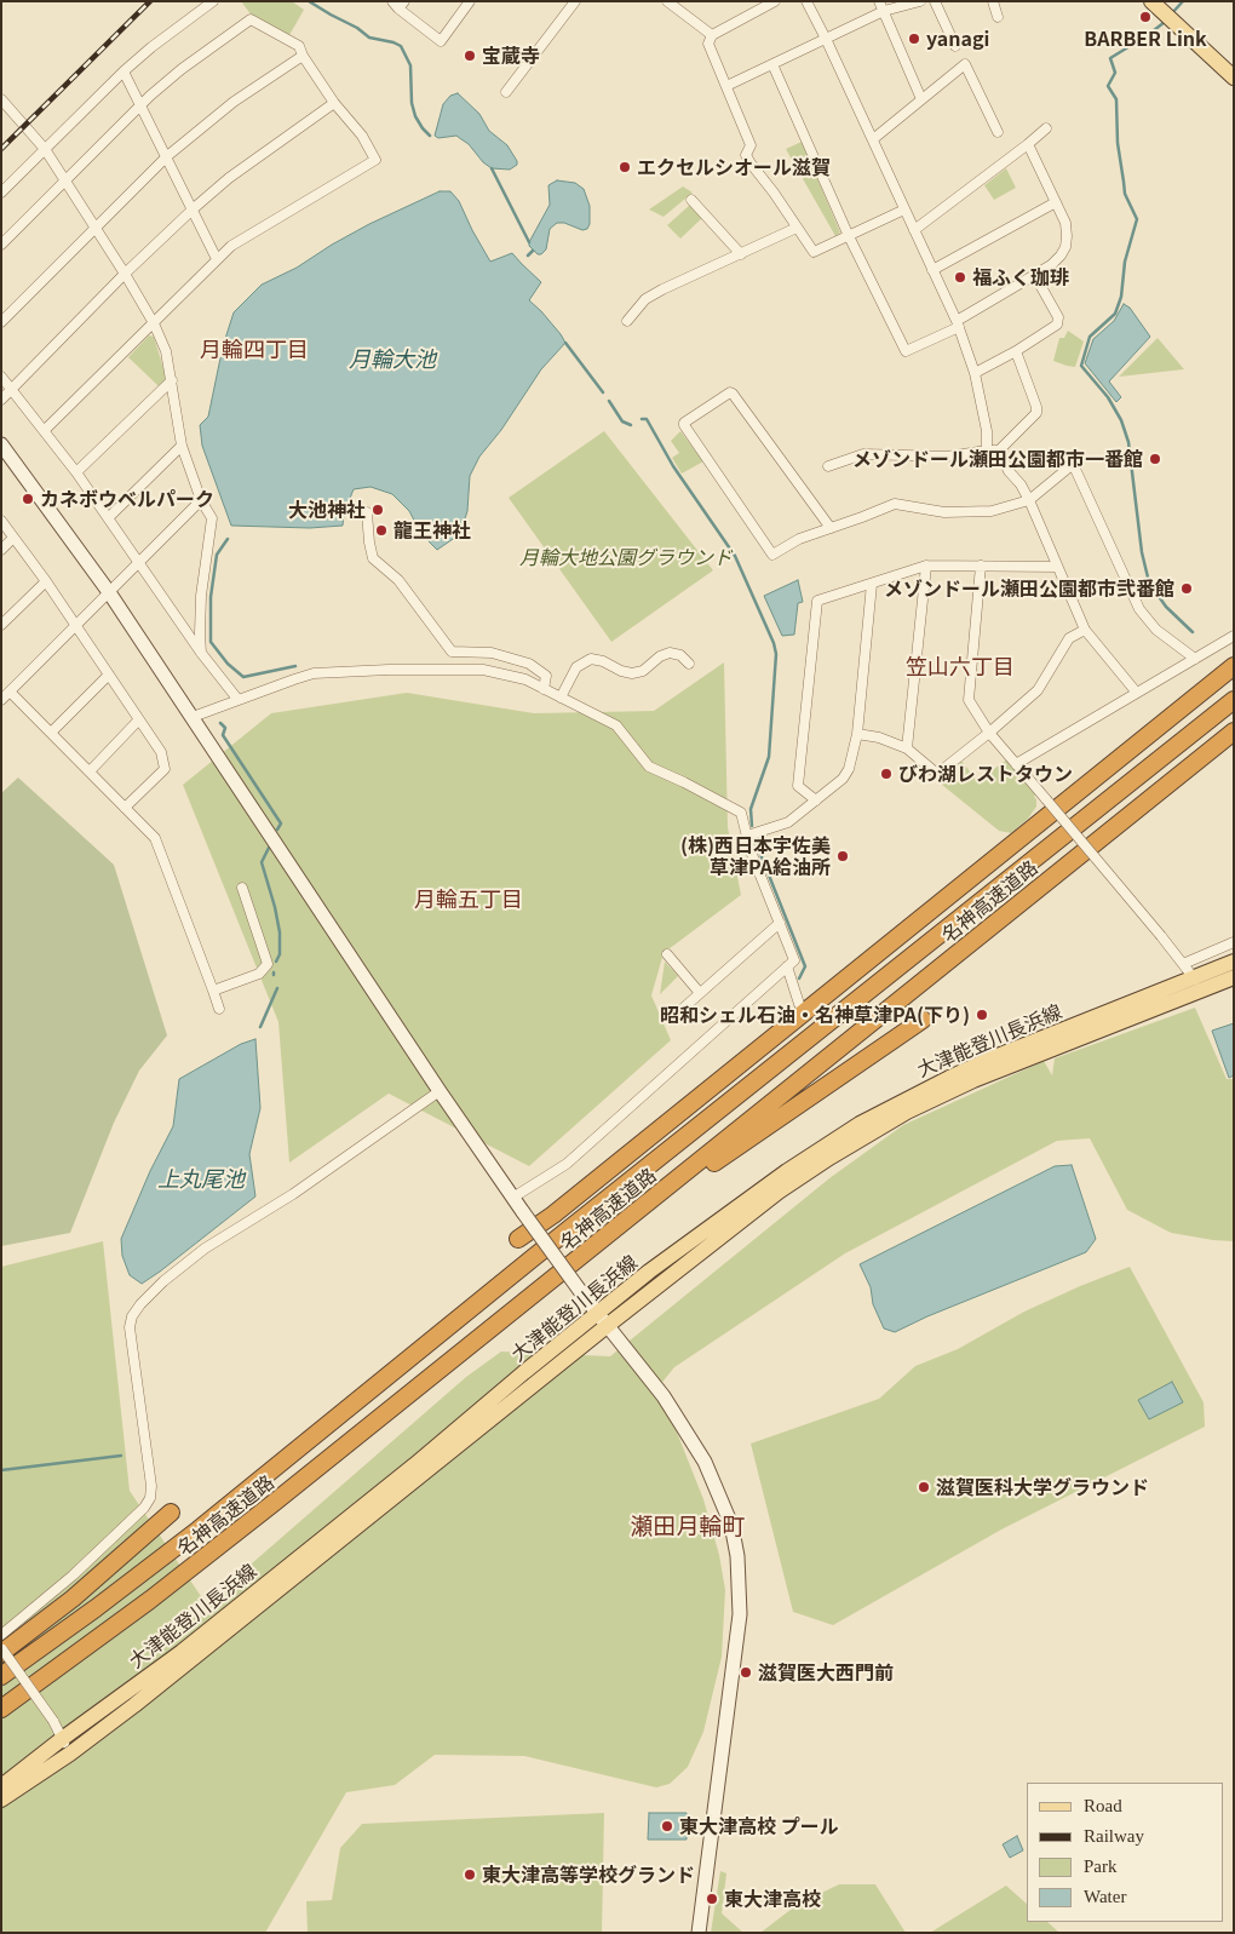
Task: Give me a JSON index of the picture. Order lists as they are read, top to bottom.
{
  "streets": {
    "highway": ["名神高速道路"],
    "main road": ["大津能登川長浜線"]
  },
  "districts": [
    "月輪四丁目",
    "笠山六丁目",
    "月輪五丁目",
    "瀬田月輪町"
  ],
  "water": ["月輪大池", "上丸尾池"],
  "parks": ["月輪大地公園グラウンド"],
  "places": [
    "BARBER Link",
    "yanagi",
    "宝蔵寺",
    "エクセルシオール滋賀",
    "福ふく珈琲",
    "メゾンドール瀬田公園都市一番館",
    "カネボウベルパーク",
    "大池神社",
    "龍王神社",
    "メゾンドール瀬田公園都市弐番館",
    "びわ湖レストタウン",
    "(株)西日本宇佐美 草津PA給油所",
    "昭和シェル石油・名神草津PA(下り)",
    "滋賀医科大学グラウンド",
    "滋賀医大西門前",
    "東大津高校 プール",
    "東大津高等学校グランド",
    "東大津高校"
  ],
  "legend": [
    "Road",
    "Railway",
    "Park",
    "Water"
  ]
}
